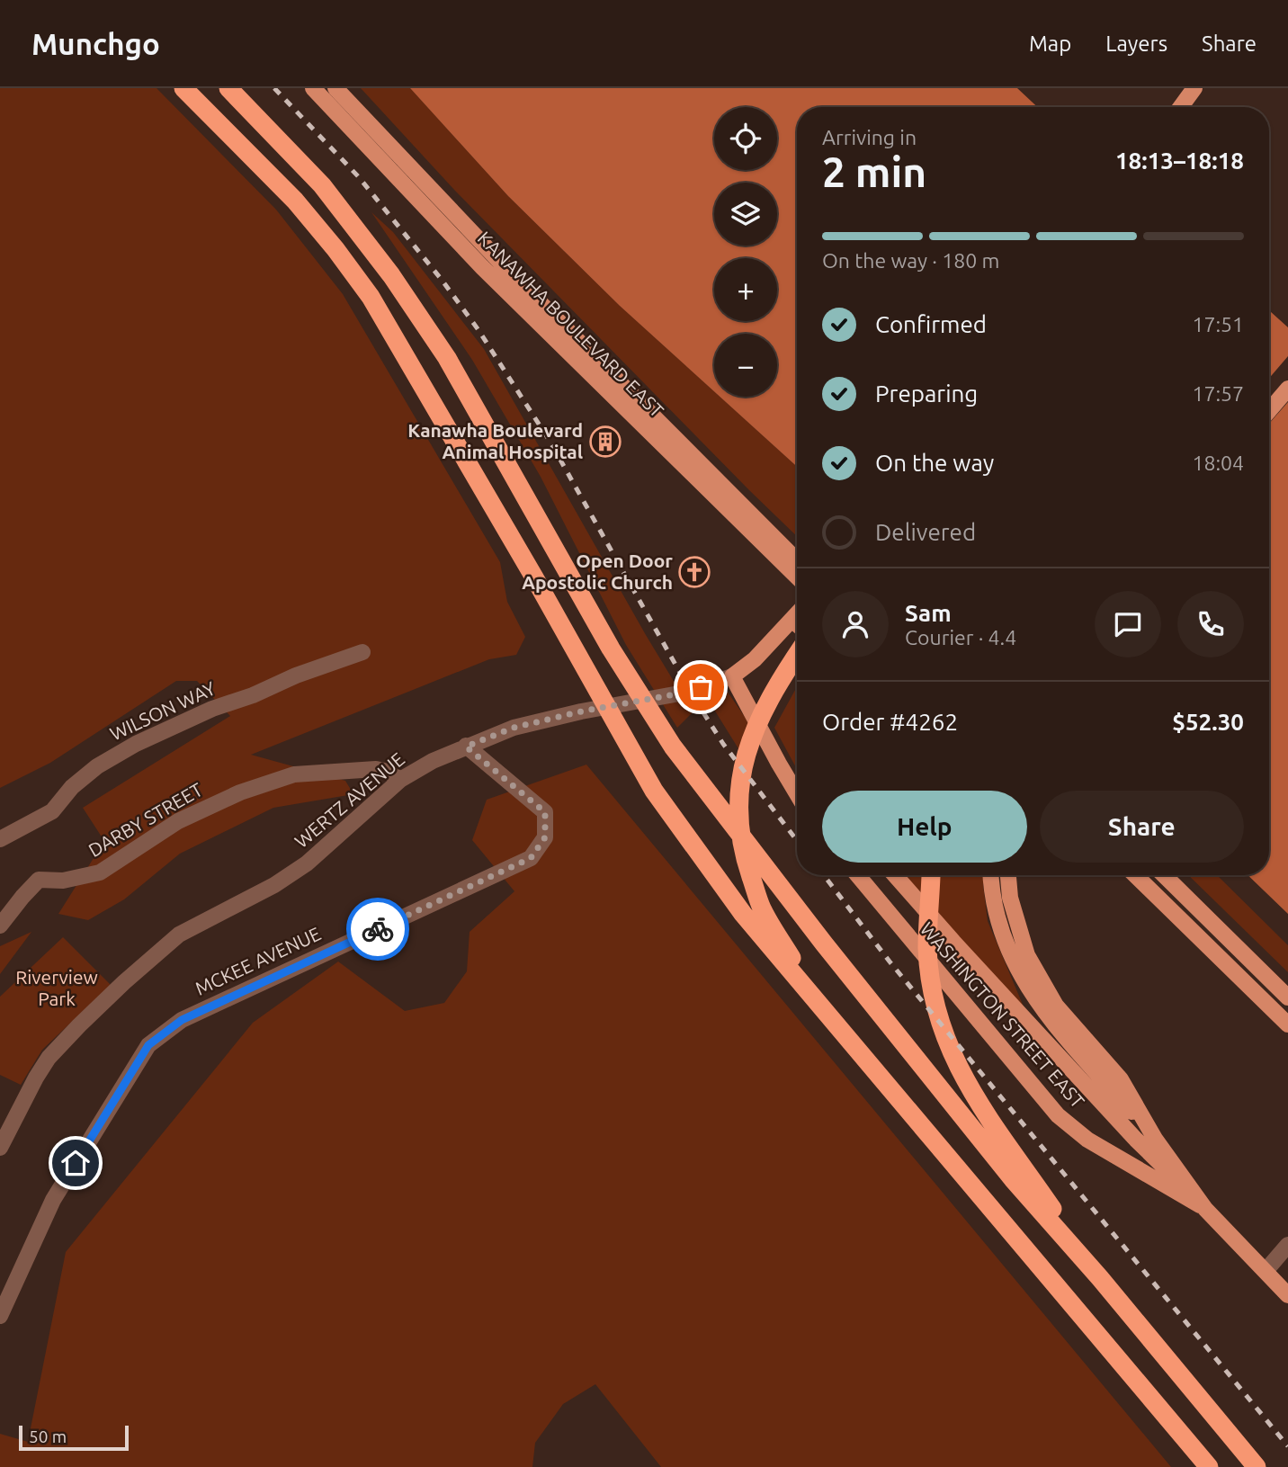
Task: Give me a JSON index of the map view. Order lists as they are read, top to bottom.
{
  "streets": {
    "main road": ["KANAWHA BOULEVARD EAST", "WERTZ AVENUE", "WASHINGTON STREET EAST"],
    "street": ["WILSON WAY", "DARBY STREET", "MCKEE AVENUE"]
  },
  "crossings": [
    ["WERTZ AVENUE", "DARBY STREET"],
    ["WERTZ AVENUE", "MCKEE AVENUE"]
  ],
  "parks": ["Riverview Park"],
  "places": {
    "building": ["Kanawha Boulevard Animal Hospital"],
    "church": ["Open Door Apostolic Church"]
  },
  "scale_bar": "50 m",
  "page": {
    "header": "Munchgo",
    "nav": ["Map", "Layers", "Share"],
    "map_buttons": ["+", "−"],
    "heading": ["2 min", "Arriving in", "18:13–18:18"],
    "panel": [
      "Sam",
      "Courier · 4.4",
      "Order #4262",
      "$52.30"
    ],
    "bar": "On the way · 180 m",
    "list": [
      ["Confirmed", "17:51"],
      ["Preparing", "17:57"],
      ["On the way", "18:04"],
      "Delivered"
    ],
    "buttons": ["Help", "Share"],
    "scale": "50 m"
  }
}
